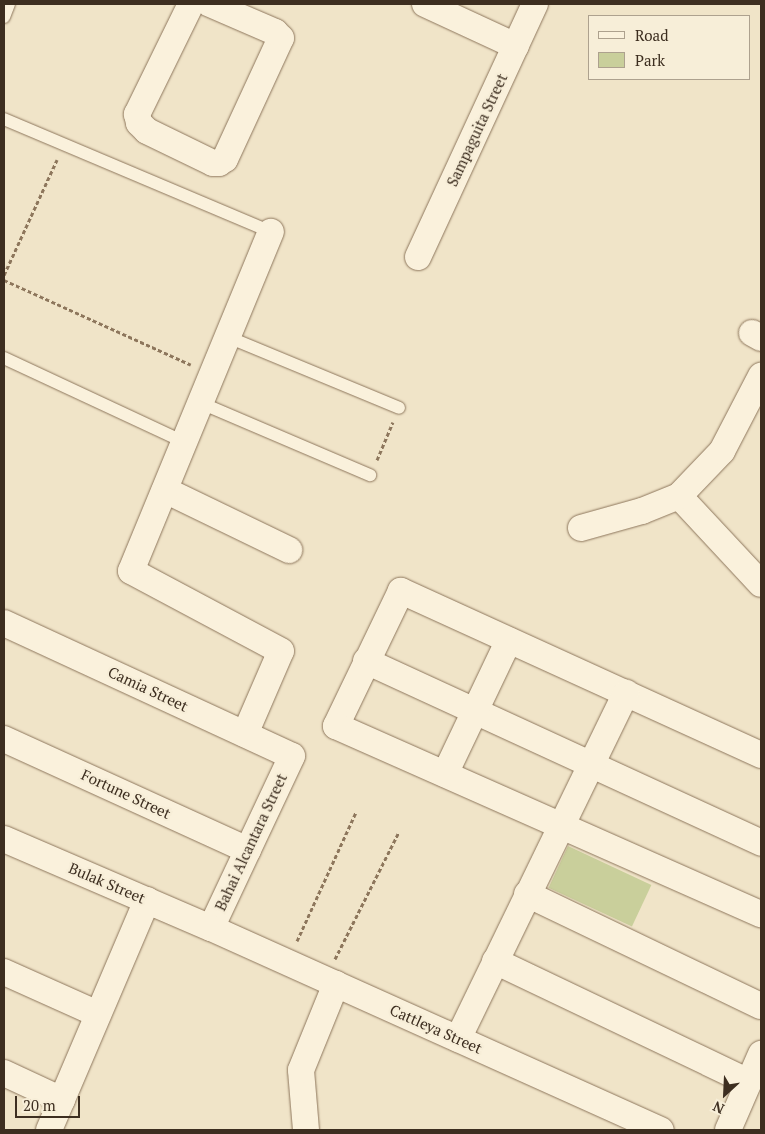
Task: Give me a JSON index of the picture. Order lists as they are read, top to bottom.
{
  "streets": {
    "street": [
      "Sampaguita Street",
      "Camia Street",
      "Fortune Street",
      "Bahai Alcantara Street",
      "Bulak Street",
      "Cattleya Street"
    ]
  },
  "crossings": [
    ["Camia Street", "Bahai Alcantara Street"],
    ["Fortune Street", "Bahai Alcantara Street"],
    ["Bahai Alcantara Street", "Bulak Street"],
    ["Bahai Alcantara Street", "Cattleya Street"],
    ["Bulak Street", "Cattleya Street"]
  ],
  "legend": ["Road", "Park"],
  "scale_bar": "20 m",
  "north": "bottom left"
}
